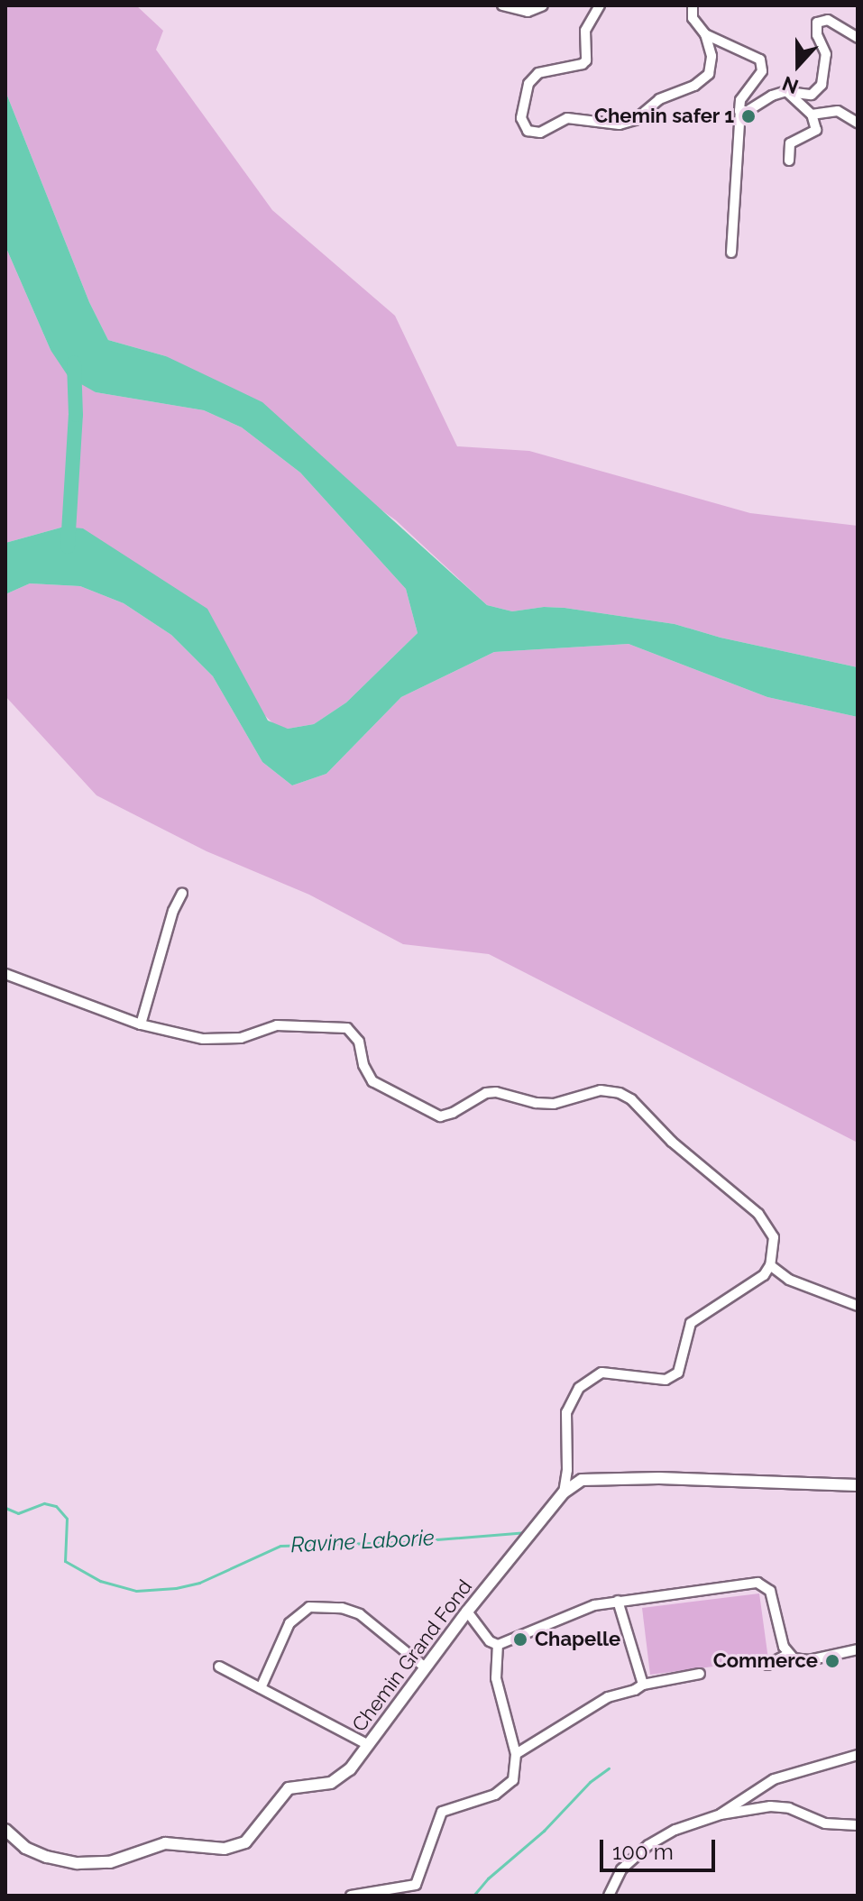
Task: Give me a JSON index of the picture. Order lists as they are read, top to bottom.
{
  "streets": {
    "street": ["Chemin Grand Fond"]
  },
  "water": ["Ravine Laborie"],
  "places": ["Chemin safer 1", "Chapelle", "Commerce"],
  "scale_bar": "100 m",
  "north": "bottom"
}
